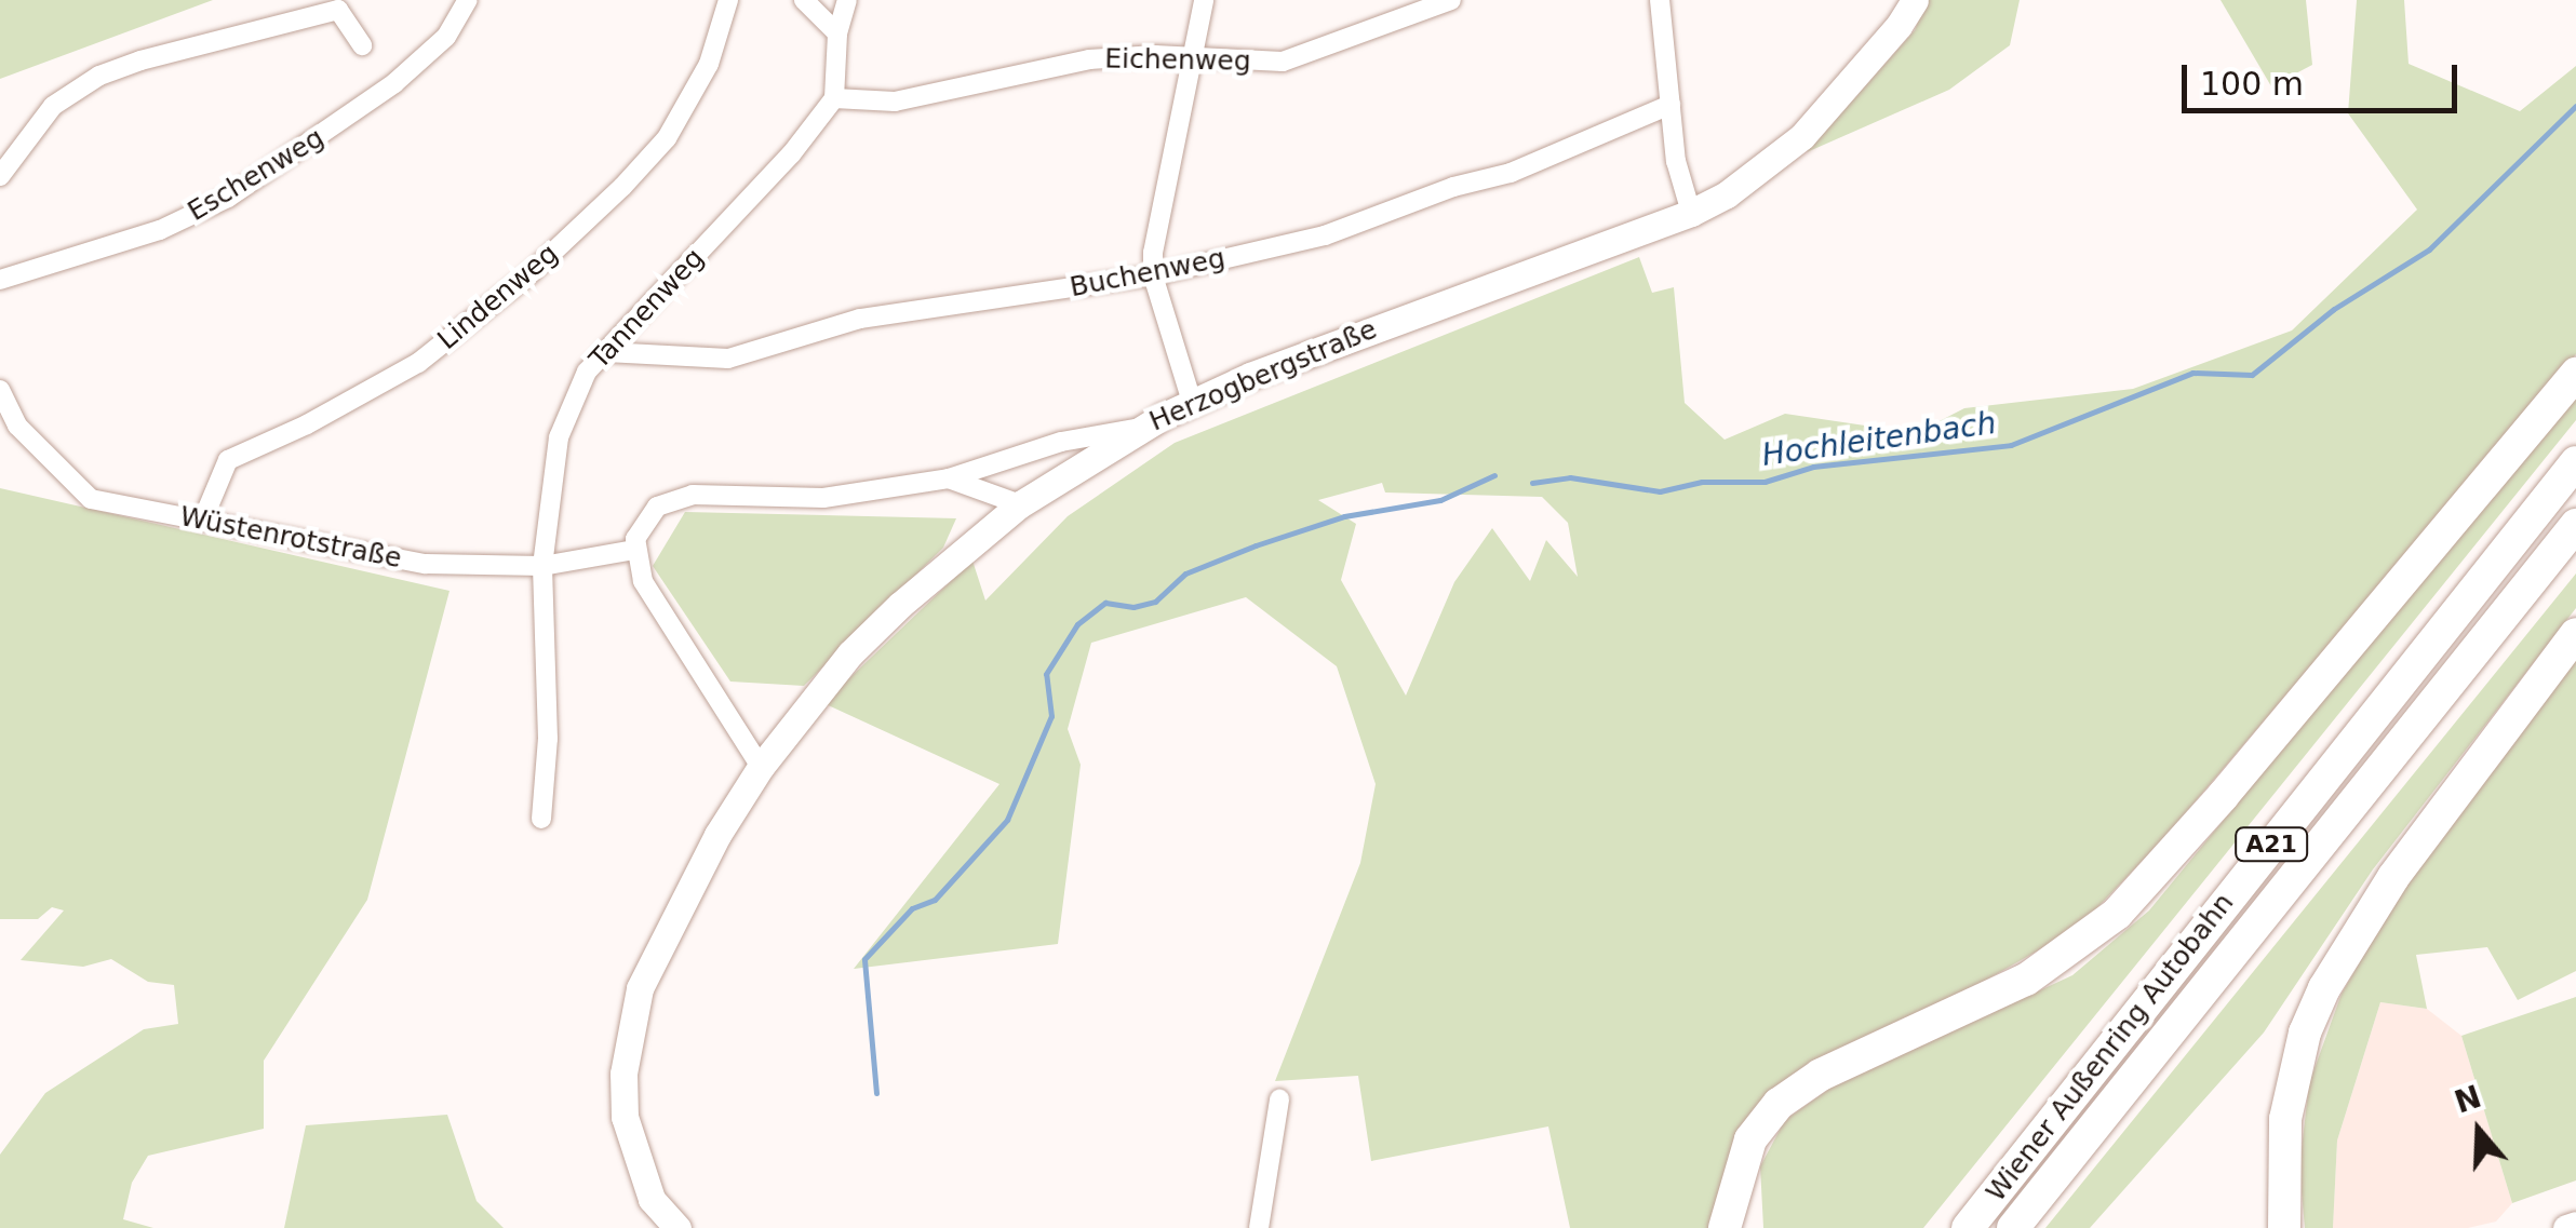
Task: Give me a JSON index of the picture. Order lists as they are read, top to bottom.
{
  "streets": {
    "highway": ["A21", "Wiener Außenring Autobahn"],
    "main road": ["Herzogbergstraße"],
    "street": [
      "Eichenweg",
      "Eschenweg",
      "Buchenweg",
      "Lindenweg",
      "Tannenweg",
      "Wüstenrotstraße"
    ]
  },
  "crossings": [
    ["Eichenweg", "Tannenweg"],
    ["Buchenweg", "Tannenweg"],
    ["Lindenweg", "Wüstenrotstraße"],
    ["Tannenweg", "Wüstenrotstraße"]
  ],
  "water": ["Hochleitenbach"],
  "scale_bar": "100 m",
  "north": "top"
}
